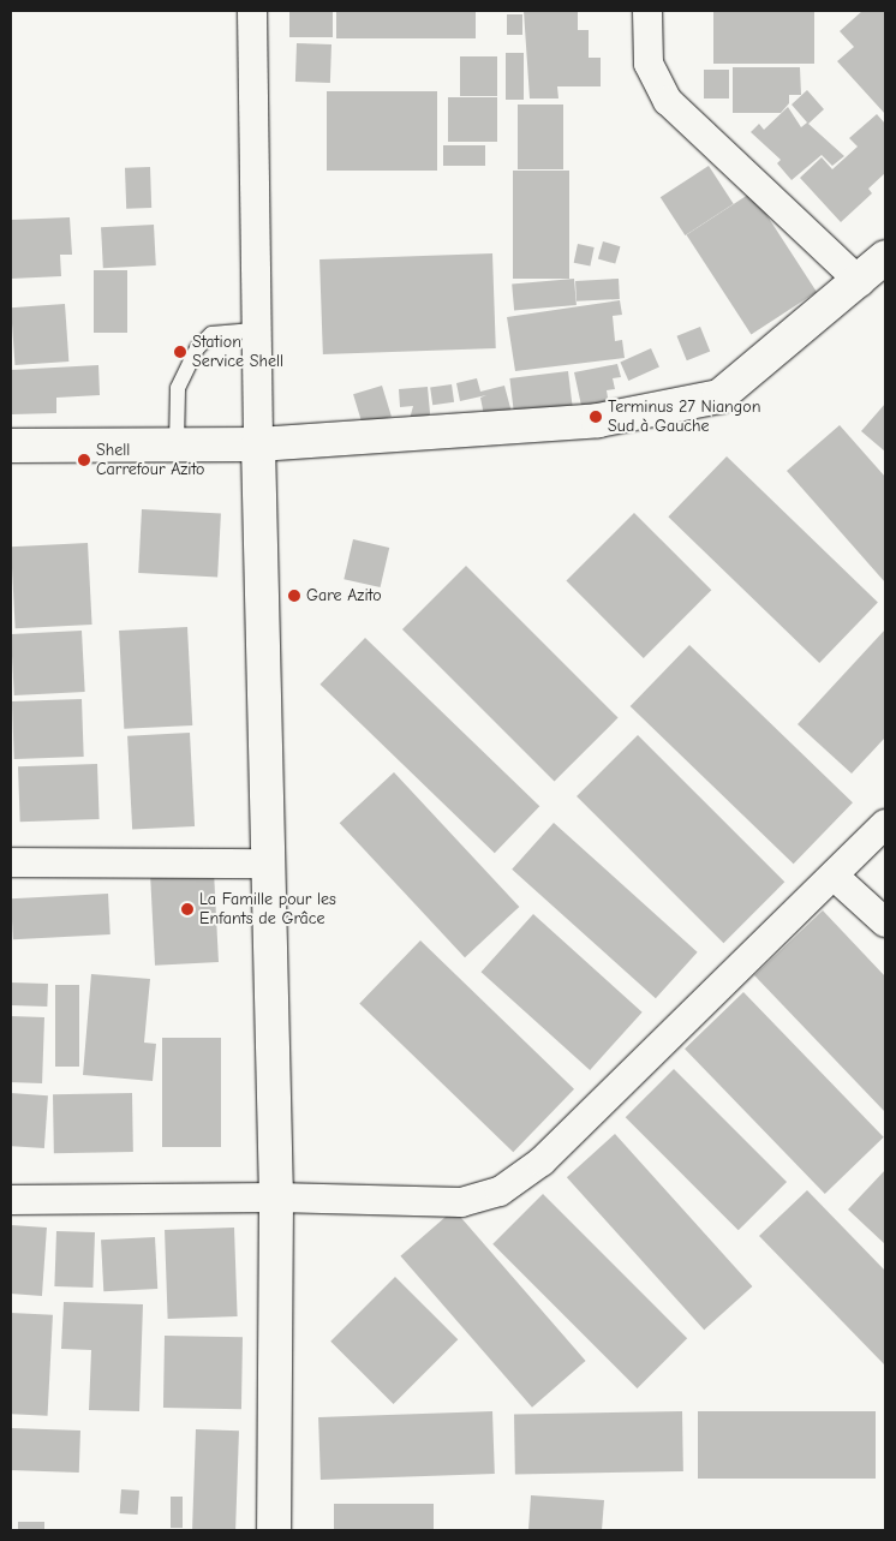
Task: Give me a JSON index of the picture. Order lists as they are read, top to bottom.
{
  "places": [
    "Station Service Shell",
    "Terminus 27 Niangon Sud à Gauche",
    "Shell Carrefour Azito",
    "Gare Azito",
    "La Famille pour les Enfants de Grâce"
  ]
}
